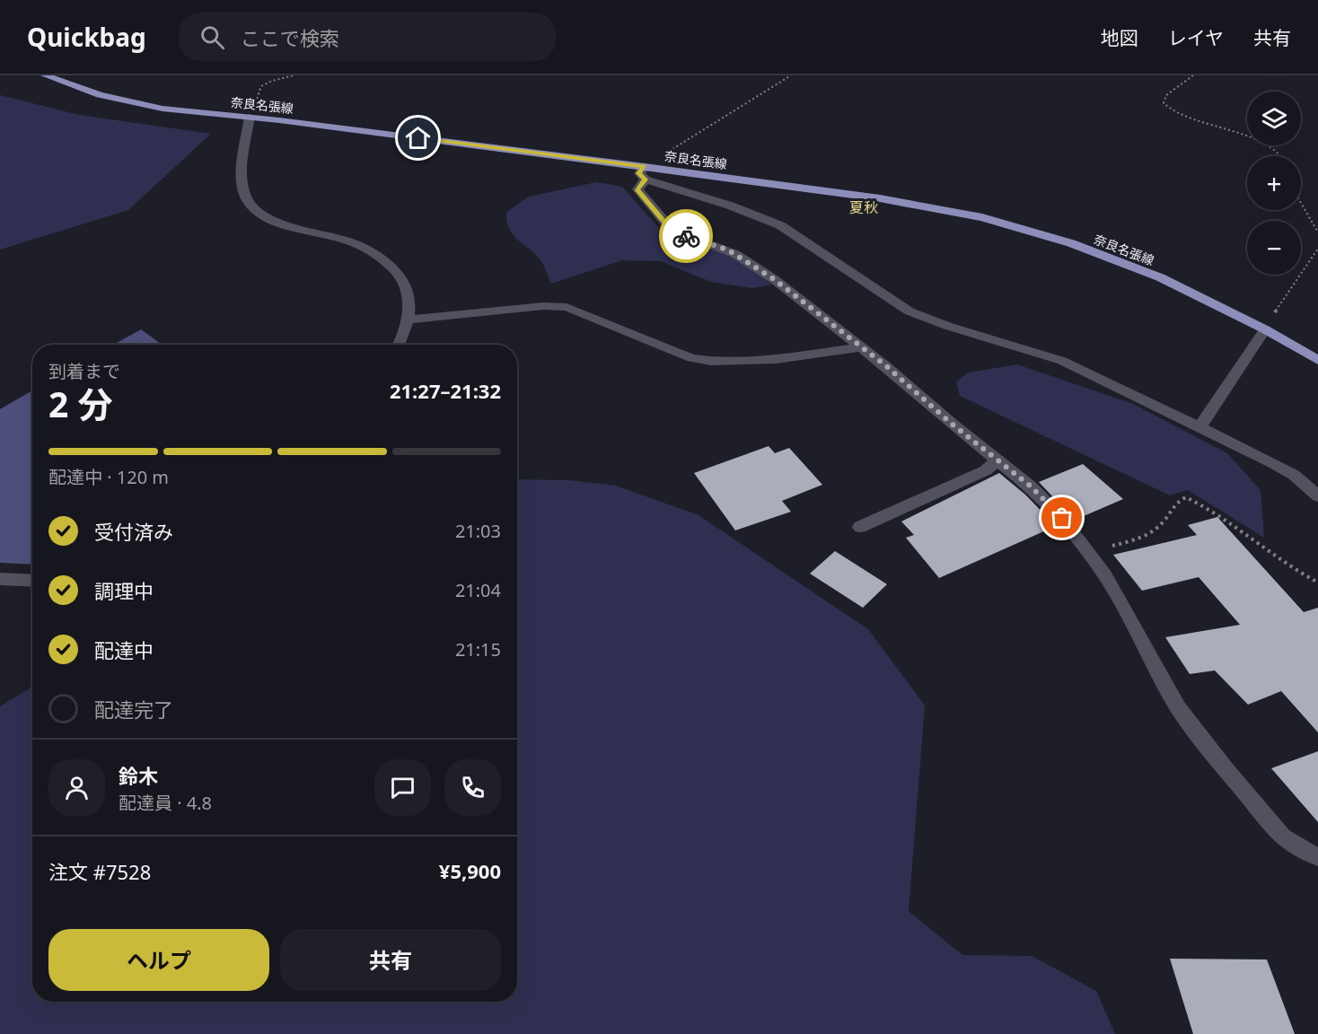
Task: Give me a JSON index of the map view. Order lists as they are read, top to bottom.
{
  "streets": {
    "main road": ["奈良名張線"]
  },
  "districts": ["夏秋"],
  "page": {
    "header": "Quickbag",
    "search": "ここで検索",
    "nav": ["地図", "レイヤ", "共有"],
    "map_buttons": ["+", "−"],
    "heading": ["2 分", "到着まで", "21:27–21:32"],
    "panel": [
      "鈴木",
      "配達員 · 4.8",
      "注文 #7528",
      "¥5,900"
    ],
    "bar": "配達中 · 120 m",
    "list": [
      ["受付済み", "21:03"],
      ["調理中", "21:04"],
      ["配達中", "21:15"],
      "配達完了"
    ],
    "buttons": ["ヘルプ", "共有"]
  }
}
